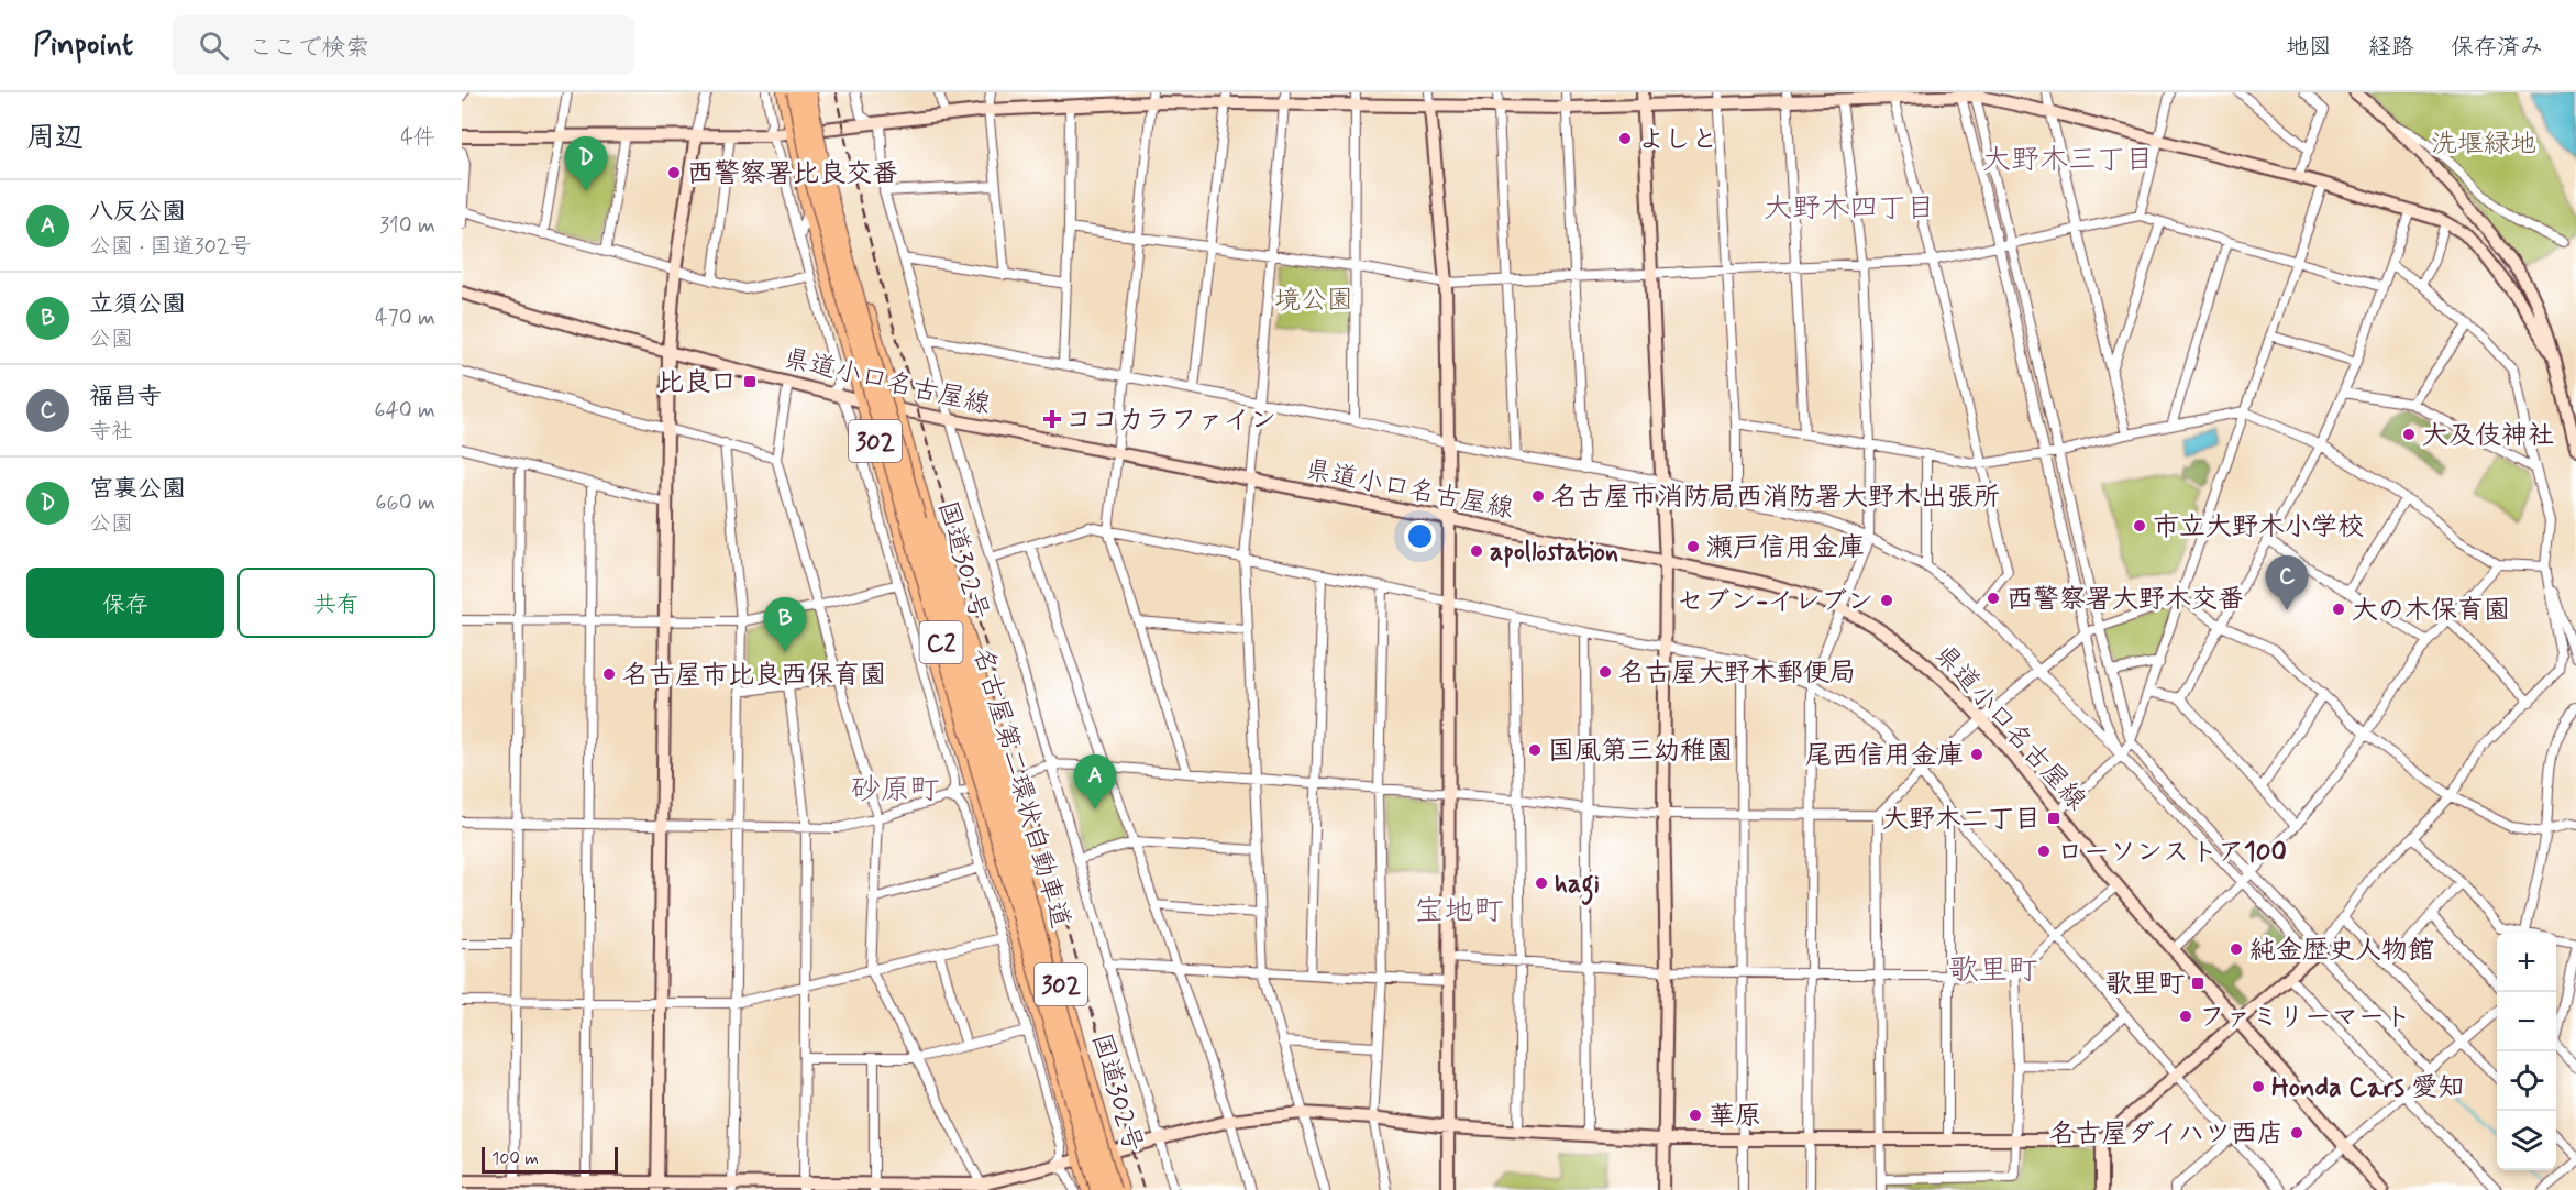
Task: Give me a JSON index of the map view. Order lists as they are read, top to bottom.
{
  "streets": {
    "highway": [
      "302",
      "国道302号",
      "C2",
      "名古屋第二環状自動車道"
    ],
    "street": ["県道小口名古屋線"]
  },
  "crossings": [
    ["県道小口名古屋線", "国道302号"]
  ],
  "districts": [
    "大野木三丁目",
    "大野木四丁目",
    "砂原町",
    "宝地町",
    "歌里町"
  ],
  "parks": ["洗堰緑地", "境公園"],
  "places": {
    "other": [
      "よしと",
      "西警察署比良交番",
      "大及伎神社",
      "名古屋市消防局西消防署大野木出張所",
      "市立大野木小学校",
      "瀬戸信用金庫",
      "apollostation",
      "西警察署大野木交番",
      "セブン-イレブン",
      "大の木保育園",
      "名古屋大野木郵便局",
      "名古屋市比良西保育園",
      "国風第三幼稚園",
      "尾西信用金庫",
      "ローソンストア100",
      "hagi",
      "純金歴史人物館",
      "ファミリーマート",
      "Honda Cars 愛知",
      "華原",
      "名古屋ダイハツ西店"
    ],
    "transit": ["比良口", "大野木二丁目", "歌里町"],
    "health": ["ココカラファイン"]
  },
  "scale_bar": "100 m",
  "page": {
    "header": "Pinpoint",
    "search": "ここで検索",
    "nav": ["地図", "経路", "保存済み"],
    "heading": ["周辺", "4件"],
    "pins": [
      "D",
      "C",
      "B",
      "A"
    ],
    "list": [
      {
        "mark": "A",
        "name": "八反公園",
        "note": "公園 · 国道302号",
        "value": "310 m"
      },
      {
        "mark": "B",
        "name": "立須公園",
        "note": "公園",
        "value": "470 m"
      },
      {
        "mark": "C",
        "name": "福昌寺",
        "note": "寺社",
        "value": "640 m"
      },
      {
        "mark": "D",
        "name": "宮裏公園",
        "note": "公園",
        "value": "660 m"
      }
    ],
    "buttons": ["保存", "共有"],
    "map_buttons": ["+", "−"],
    "scale": "100 m"
  }
}
